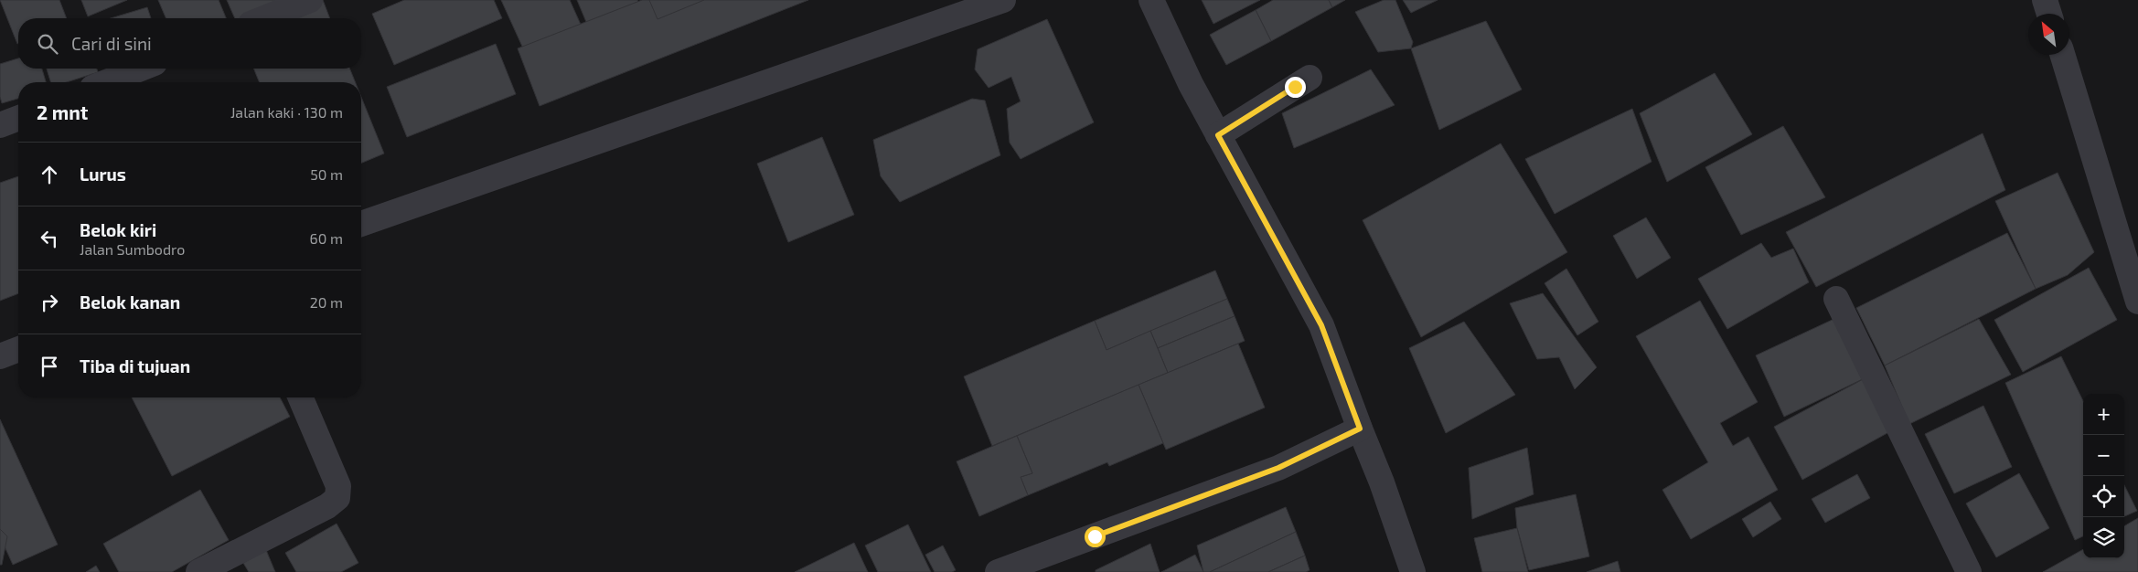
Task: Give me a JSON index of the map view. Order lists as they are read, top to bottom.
{
  "north": "top left",
  "page": {
    "search": "Cari di sini",
    "heading": ["2 mnt", "Jalan kaki · 130 m"],
    "list": [
      ["Lurus", "50 m"],
      ["Belok kiri", "Jalan Sumbodro", "60 m"],
      ["Belok kanan", "20 m"],
      "Tiba di tujuan"
    ],
    "map_buttons": ["+", "−"]
  }
}
